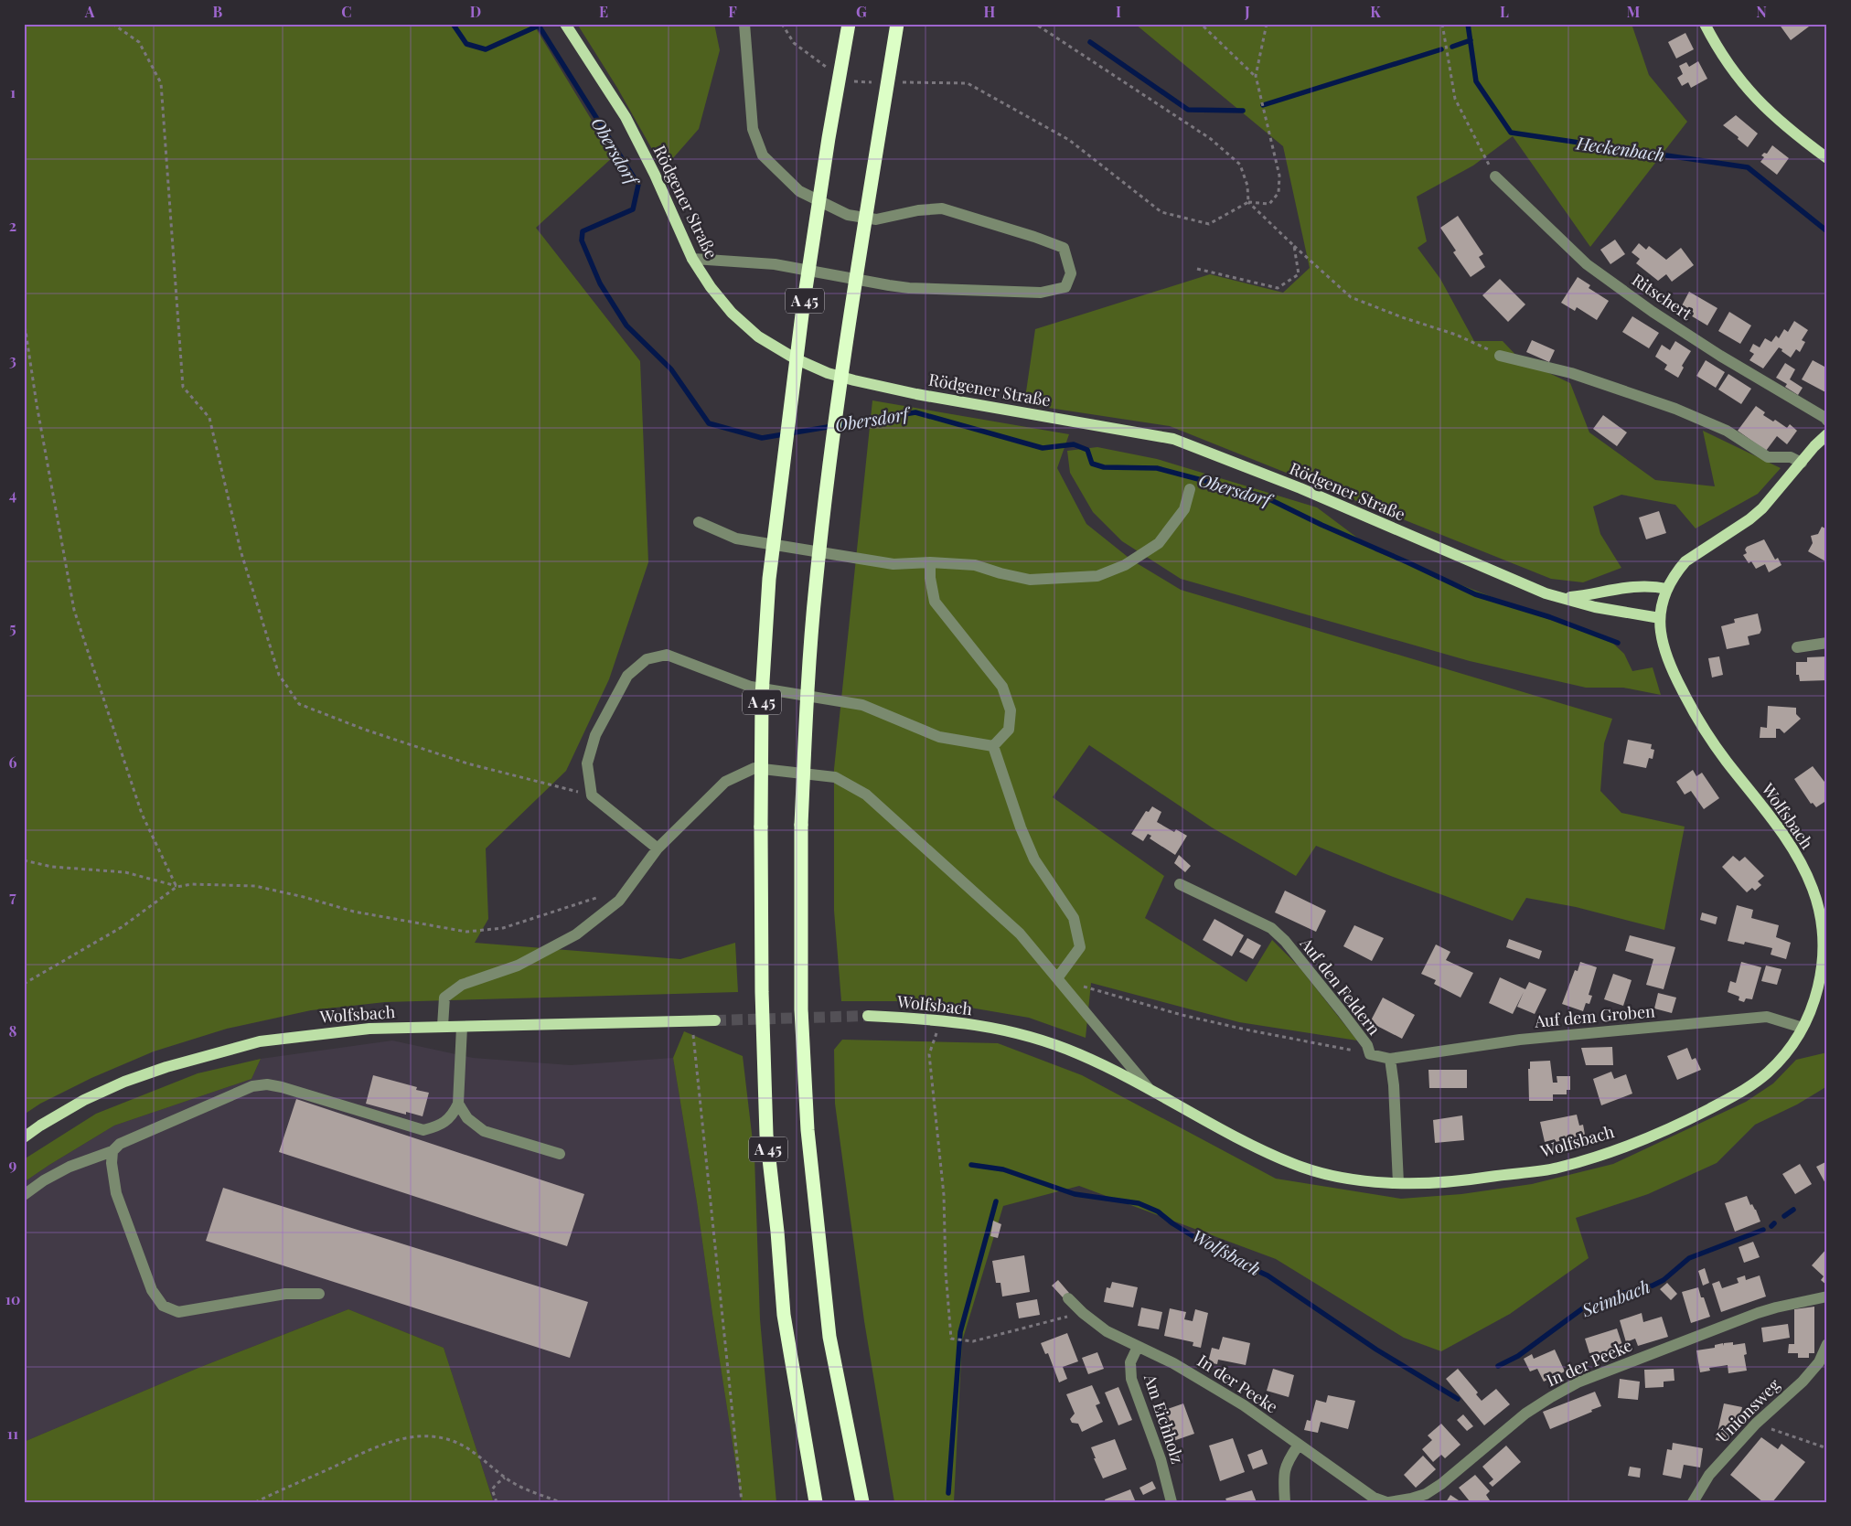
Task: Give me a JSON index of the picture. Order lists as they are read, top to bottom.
{
  "streets": {
    "highway": ["A 45"],
    "main road": ["Rödgener Straße", "Wolfsbach"],
    "street": [
      "Ritschert",
      "Auf den Feldern",
      "Auf dem Groben",
      "In der Peeke",
      "Unionsweg",
      "Am Eichholz"
    ]
  },
  "crossings": [
    ["Rödgener Straße", "Wolfsbach"],
    ["Wolfsbach", "Auf dem Groben"],
    ["Auf den Feldern", "Auf dem Groben"],
    ["In der Peeke", "Am Eichholz"]
  ],
  "water": [
    "Heckenbach",
    "Obersdorf",
    "Wolfsbach",
    "Seimbach"
  ],
  "grid": {
    "columns": [
      "A",
      "B",
      "C",
      "D",
      "E",
      "F",
      "G",
      "H",
      "I",
      "J",
      "K",
      "L",
      "M",
      "N"
    ],
    "rows": [
      "1",
      "2",
      "3",
      "4",
      "5",
      "6",
      "7",
      "8",
      "9",
      "10",
      "11"
    ]
  }
}
